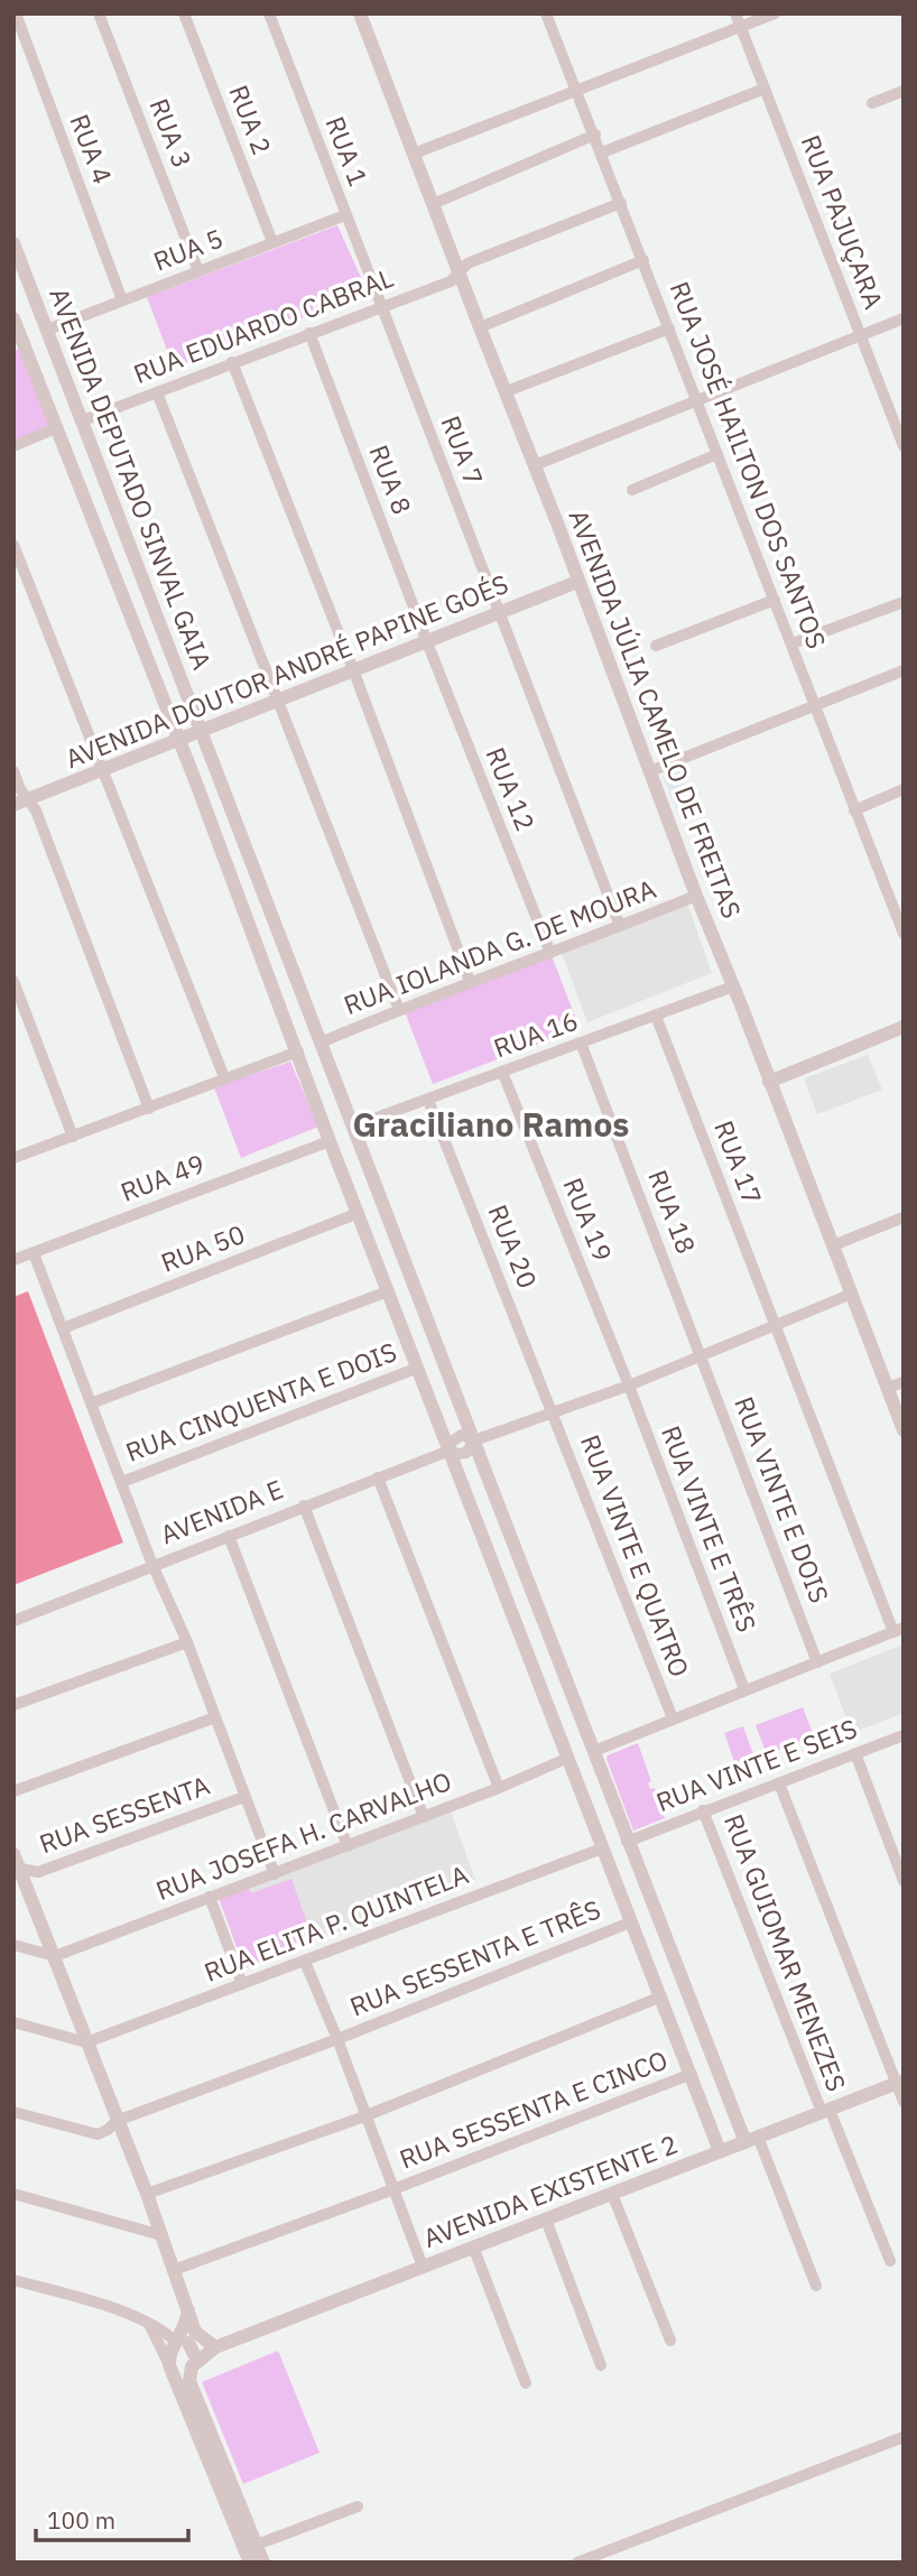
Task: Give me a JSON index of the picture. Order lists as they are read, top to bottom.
{
  "streets": {
    "street": [
      "RUA 2",
      "RUA 3",
      "RUA 4",
      "RUA 1",
      "RUA PAJUÇARA",
      "RUA 5",
      "RUA EDUARDO CABRAL",
      "RUA 7",
      "RUA JOSÉ HAILTON DOS SANTOS",
      "AVENIDA DEPUTADO SINVAL GAIA",
      "RUA 8",
      "AVENIDA DOUTOR ANDRÉ PAPINE GOÉS",
      "AVENIDA JÚLIA CAMELO DE FREITAS",
      "RUA 12",
      "RUA IOLANDA G. DE MOURA",
      "RUA 16",
      "RUA 17",
      "RUA 49",
      "RUA 18",
      "RUA 19",
      "RUA 20",
      "RUA 50",
      "RUA CINQUENTA E DOIS",
      "RUA VINTE E DOIS",
      "AVENIDA E",
      "RUA VINTE E TRÊS",
      "RUA VINTE E QUATRO",
      "RUA VINTE E SEIS",
      "RUA SESSENTA",
      "RUA JOSEFA H. CARVALHO",
      "RUA ELITA P. QUINTELA",
      "RUA GUIOMAR MENEZES",
      "RUA SESSENTA E TRÊS",
      "RUA SESSENTA E CINCO",
      "AVENIDA EXISTENTE 2"
    ]
  },
  "crossings": [
    ["RUA 2", "RUA 5"],
    ["RUA 3", "RUA 5"],
    ["RUA 4", "RUA 5"],
    ["RUA 1", "RUA 5"],
    ["RUA 1", "RUA EDUARDO CABRAL"],
    ["RUA 1", "RUA 7"],
    ["RUA 5", "AVENIDA DEPUTADO SINVAL GAIA"],
    ["RUA EDUARDO CABRAL", "RUA 7"],
    ["RUA EDUARDO CABRAL", "RUA JOSÉ HAILTON DOS SANTOS"],
    ["RUA EDUARDO CABRAL", "AVENIDA DEPUTADO SINVAL GAIA"],
    ["RUA EDUARDO CABRAL", "RUA 8"],
    ["RUA EDUARDO CABRAL", "AVENIDA JÚLIA CAMELO DE FREITAS"],
    ["RUA 7", "AVENIDA DOUTOR ANDRÉ PAPINE GOÉS"],
    ["RUA 7", "RUA IOLANDA G. DE MOURA"],
    ["AVENIDA DEPUTADO SINVAL GAIA", "AVENIDA DOUTOR ANDRÉ PAPINE GOÉS"],
    ["AVENIDA DEPUTADO SINVAL GAIA", "RUA IOLANDA G. DE MOURA"],
    ["AVENIDA DEPUTADO SINVAL GAIA", "RUA 16"],
    ["AVENIDA DEPUTADO SINVAL GAIA", "RUA 49"],
    ["AVENIDA DEPUTADO SINVAL GAIA", "RUA 50"],
    ["AVENIDA DEPUTADO SINVAL GAIA", "RUA CINQUENTA E DOIS"],
    ["AVENIDA DEPUTADO SINVAL GAIA", "AVENIDA E"],
    ["AVENIDA DEPUTADO SINVAL GAIA", "RUA VINTE E SEIS"],
    ["AVENIDA DEPUTADO SINVAL GAIA", "RUA JOSEFA H. CARVALHO"],
    ["AVENIDA DEPUTADO SINVAL GAIA", "RUA ELITA P. QUINTELA"],
    ["AVENIDA DEPUTADO SINVAL GAIA", "RUA SESSENTA E TRÊS"],
    ["AVENIDA DEPUTADO SINVAL GAIA", "RUA SESSENTA E CINCO"],
    ["AVENIDA DEPUTADO SINVAL GAIA", "AVENIDA EXISTENTE 2"],
    ["RUA 8", "AVENIDA DOUTOR ANDRÉ PAPINE GOÉS"],
    ["RUA 8", "RUA 12"],
    ["AVENIDA DOUTOR ANDRÉ PAPINE GOÉS", "AVENIDA JÚLIA CAMELO DE FREITAS"],
    ["AVENIDA DOUTOR ANDRÉ PAPINE GOÉS", "RUA 12"],
    ["AVENIDA JÚLIA CAMELO DE FREITAS", "RUA IOLANDA G. DE MOURA"],
    ["AVENIDA JÚLIA CAMELO DE FREITAS", "RUA 16"],
    ["AVENIDA JÚLIA CAMELO DE FREITAS", "AVENIDA E"],
    ["RUA 12", "RUA IOLANDA G. DE MOURA"],
    ["RUA 16", "RUA 17"],
    ["RUA 16", "RUA 18"],
    ["RUA 16", "RUA 19"],
    ["RUA 16", "RUA 20"],
    ["RUA 17", "AVENIDA E"],
    ["RUA 18", "RUA VINTE E DOIS"],
    ["RUA 18", "AVENIDA E"],
    ["RUA 19", "AVENIDA E"],
    ["RUA 19", "RUA VINTE E TRÊS"],
    ["RUA 20", "AVENIDA E"],
    ["RUA 20", "RUA VINTE E QUATRO"],
    ["RUA VINTE E DOIS", "AVENIDA E"],
    ["AVENIDA E", "RUA VINTE E TRÊS"],
    ["AVENIDA E", "RUA VINTE E QUATRO"],
    ["RUA VINTE E SEIS", "RUA GUIOMAR MENEZES"],
    ["RUA GUIOMAR MENEZES", "AVENIDA EXISTENTE 2"]
  ],
  "districts": ["Graciliano Ramos"],
  "scale_bar": "100 m"
}
